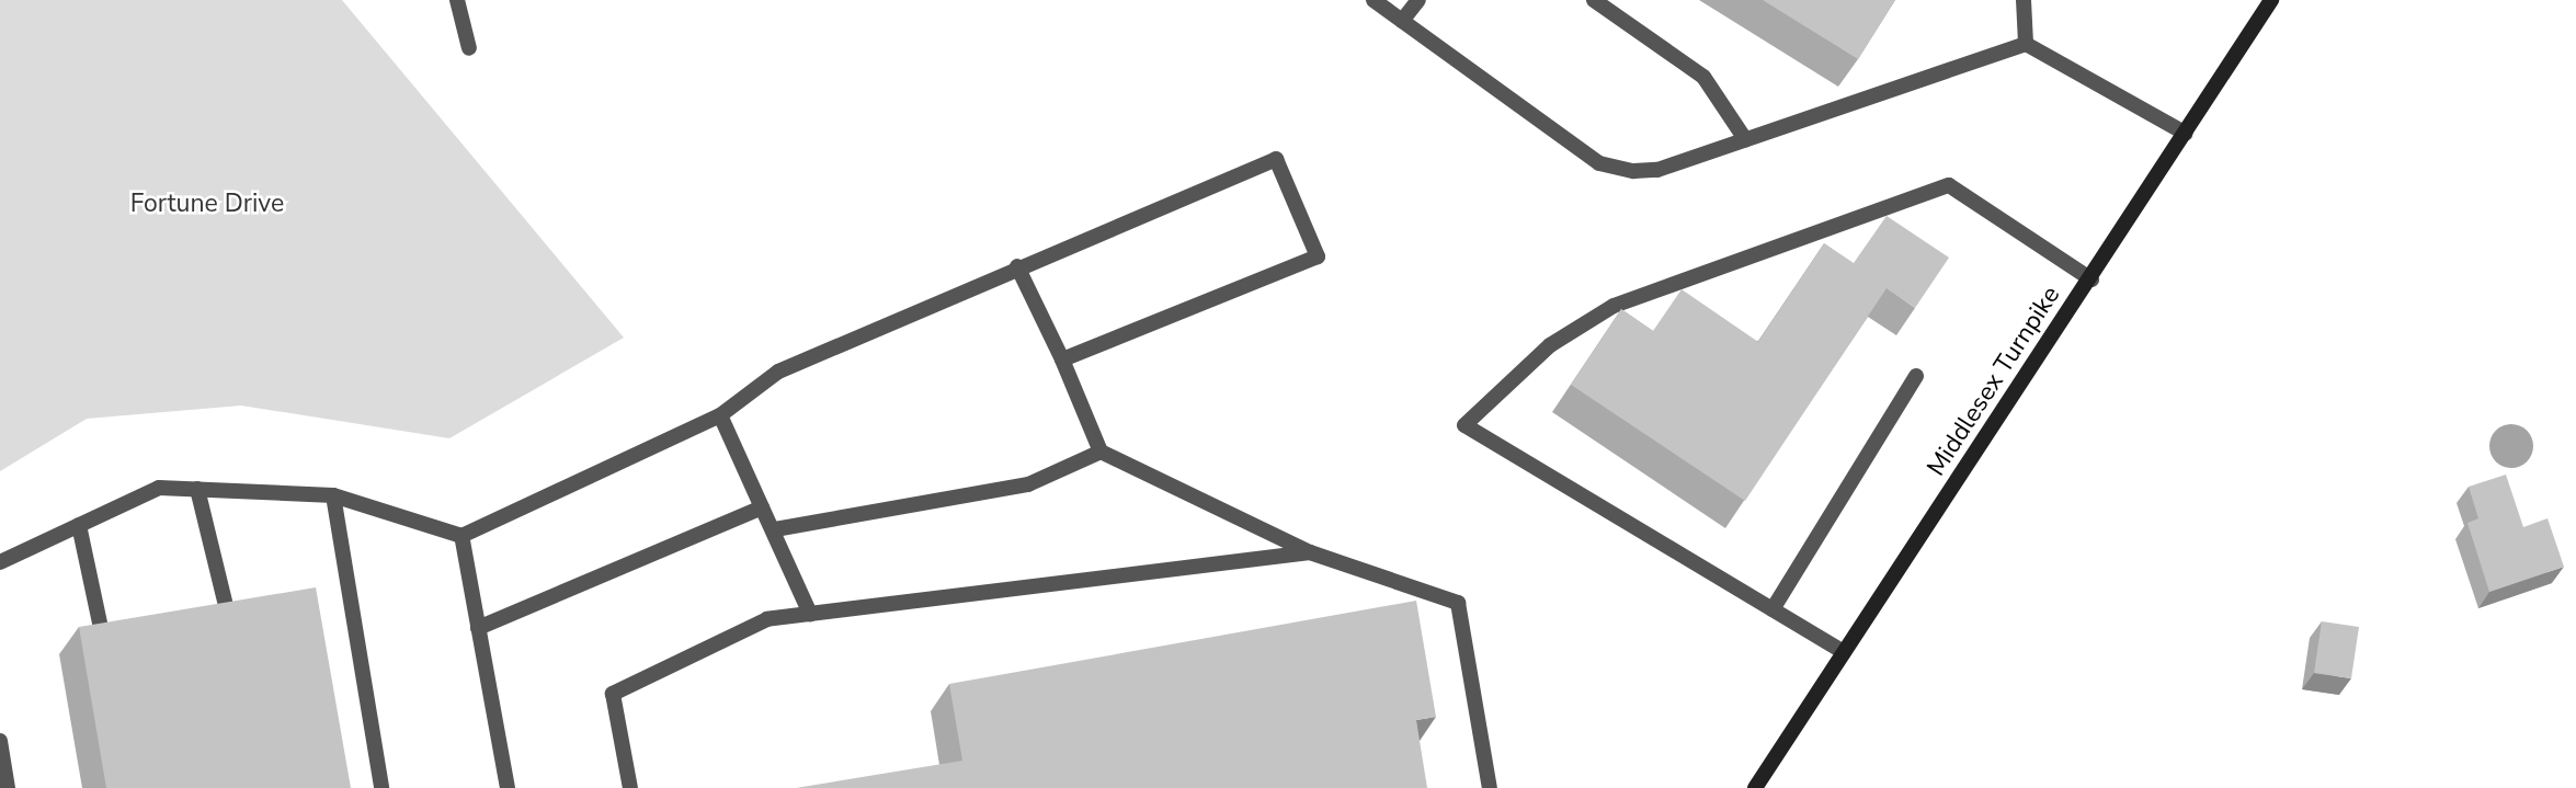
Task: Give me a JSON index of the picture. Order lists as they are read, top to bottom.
{
  "streets": {
    "main road": ["Middlesex Turnpike"]
  },
  "parks": ["Fortune Drive"]
}
